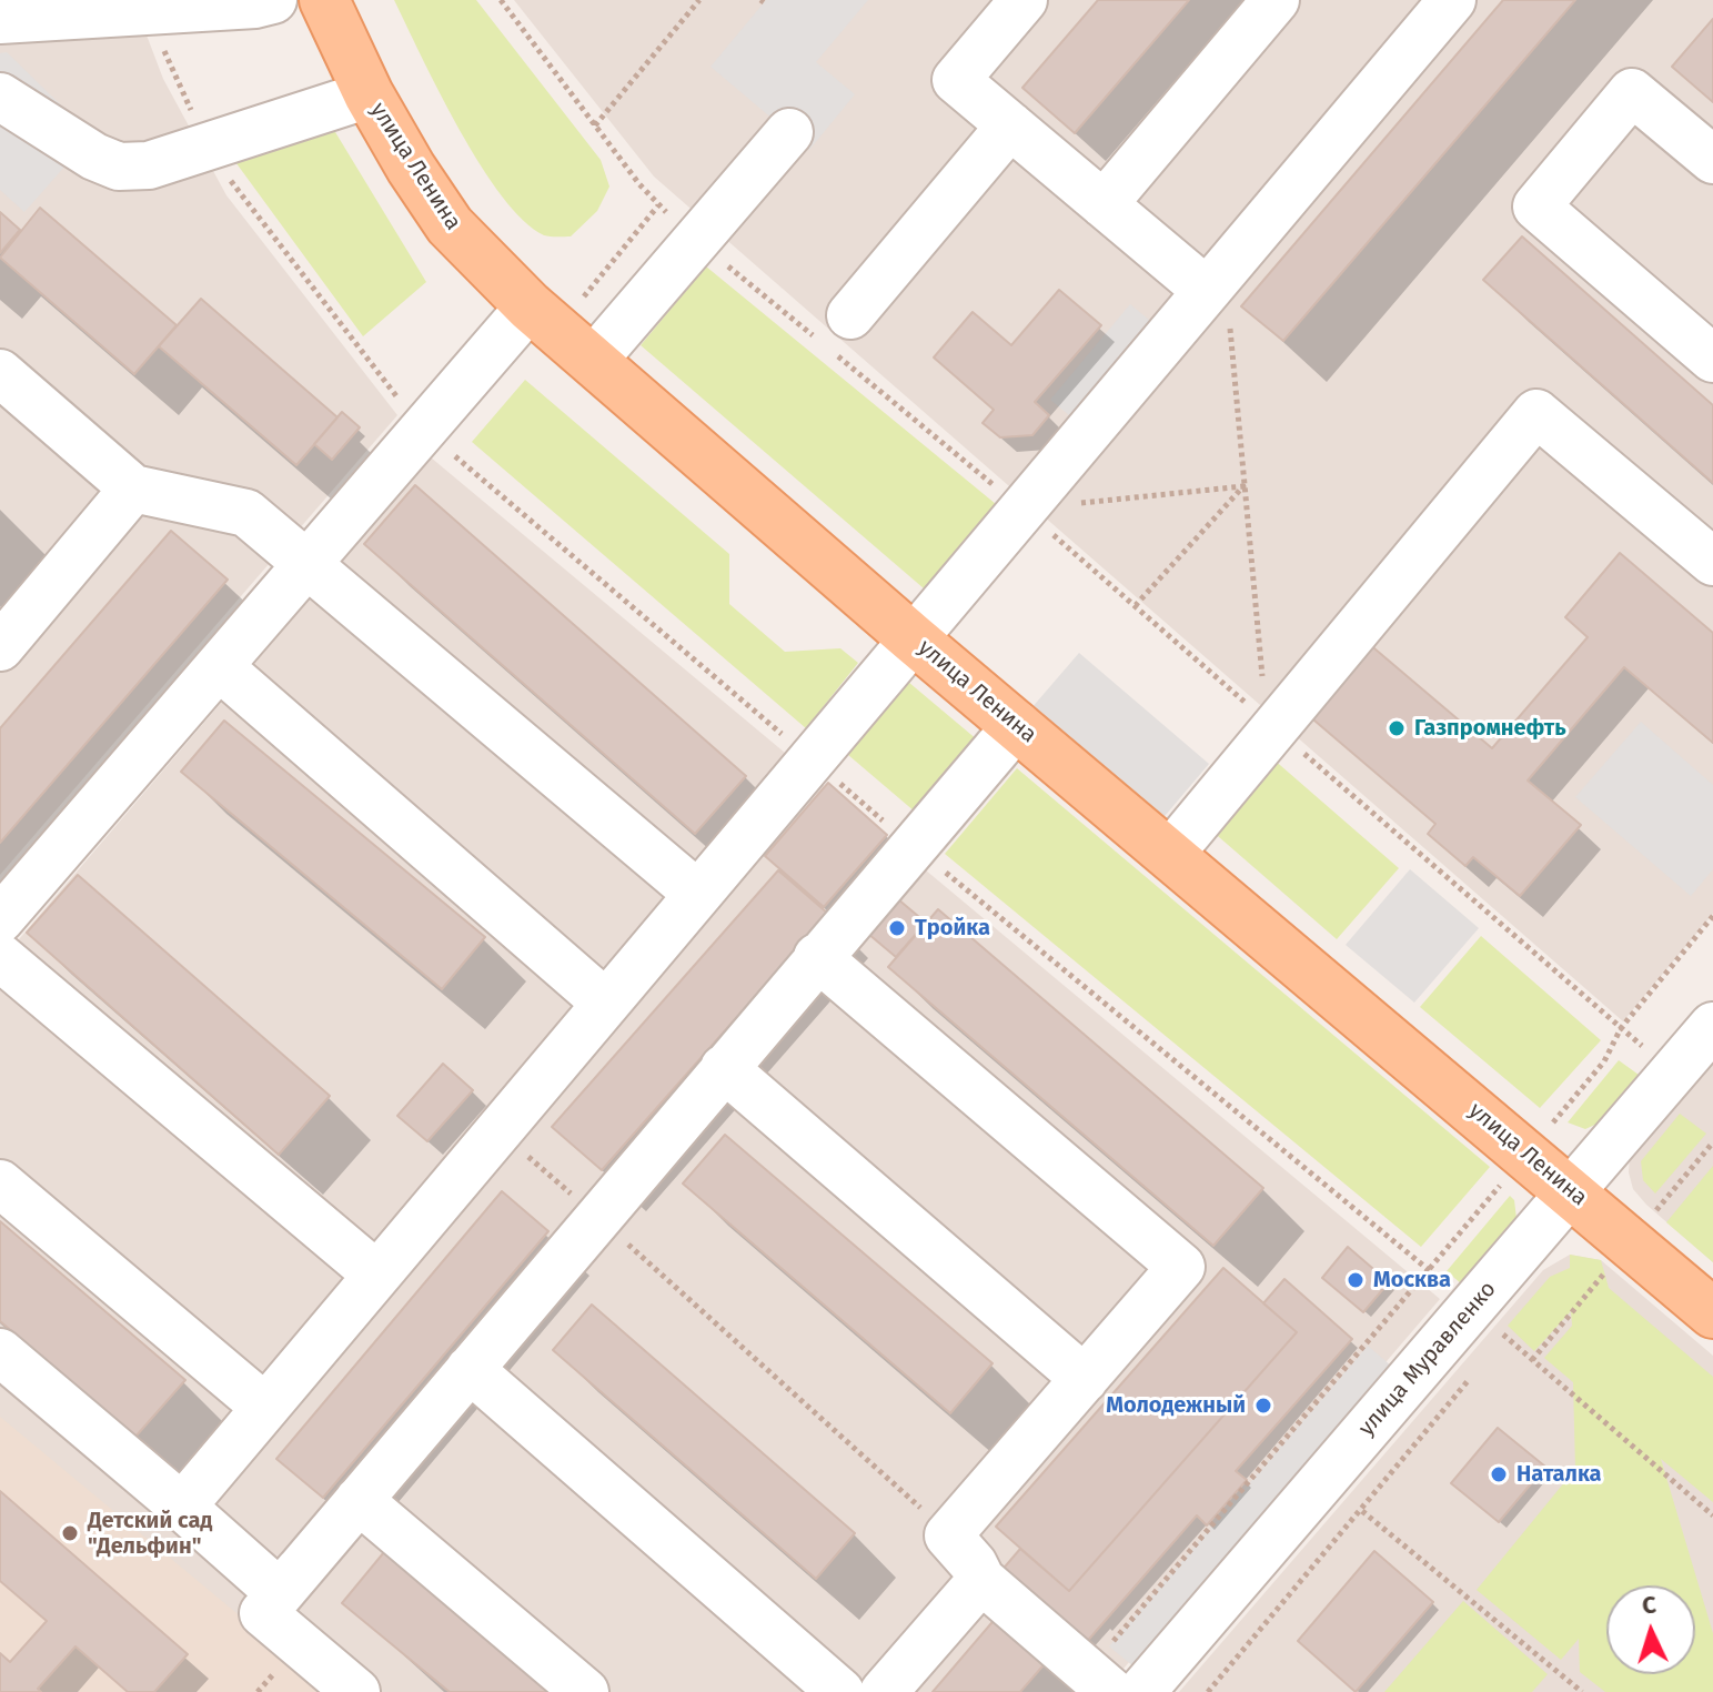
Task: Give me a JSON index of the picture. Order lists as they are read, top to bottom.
{
  "streets": {
    "main road": ["улица Ленина"],
    "street": ["улица Муравленко"]
  },
  "crossings": [
    ["улица Ленина", "улица Муравленко"]
  ],
  "places": [
    "Газпромнефть",
    "Тройка",
    "Москва",
    "Молодежный",
    "Наталка",
    "Детский сад \"Дельфин\""
  ],
  "north": "top"
}
